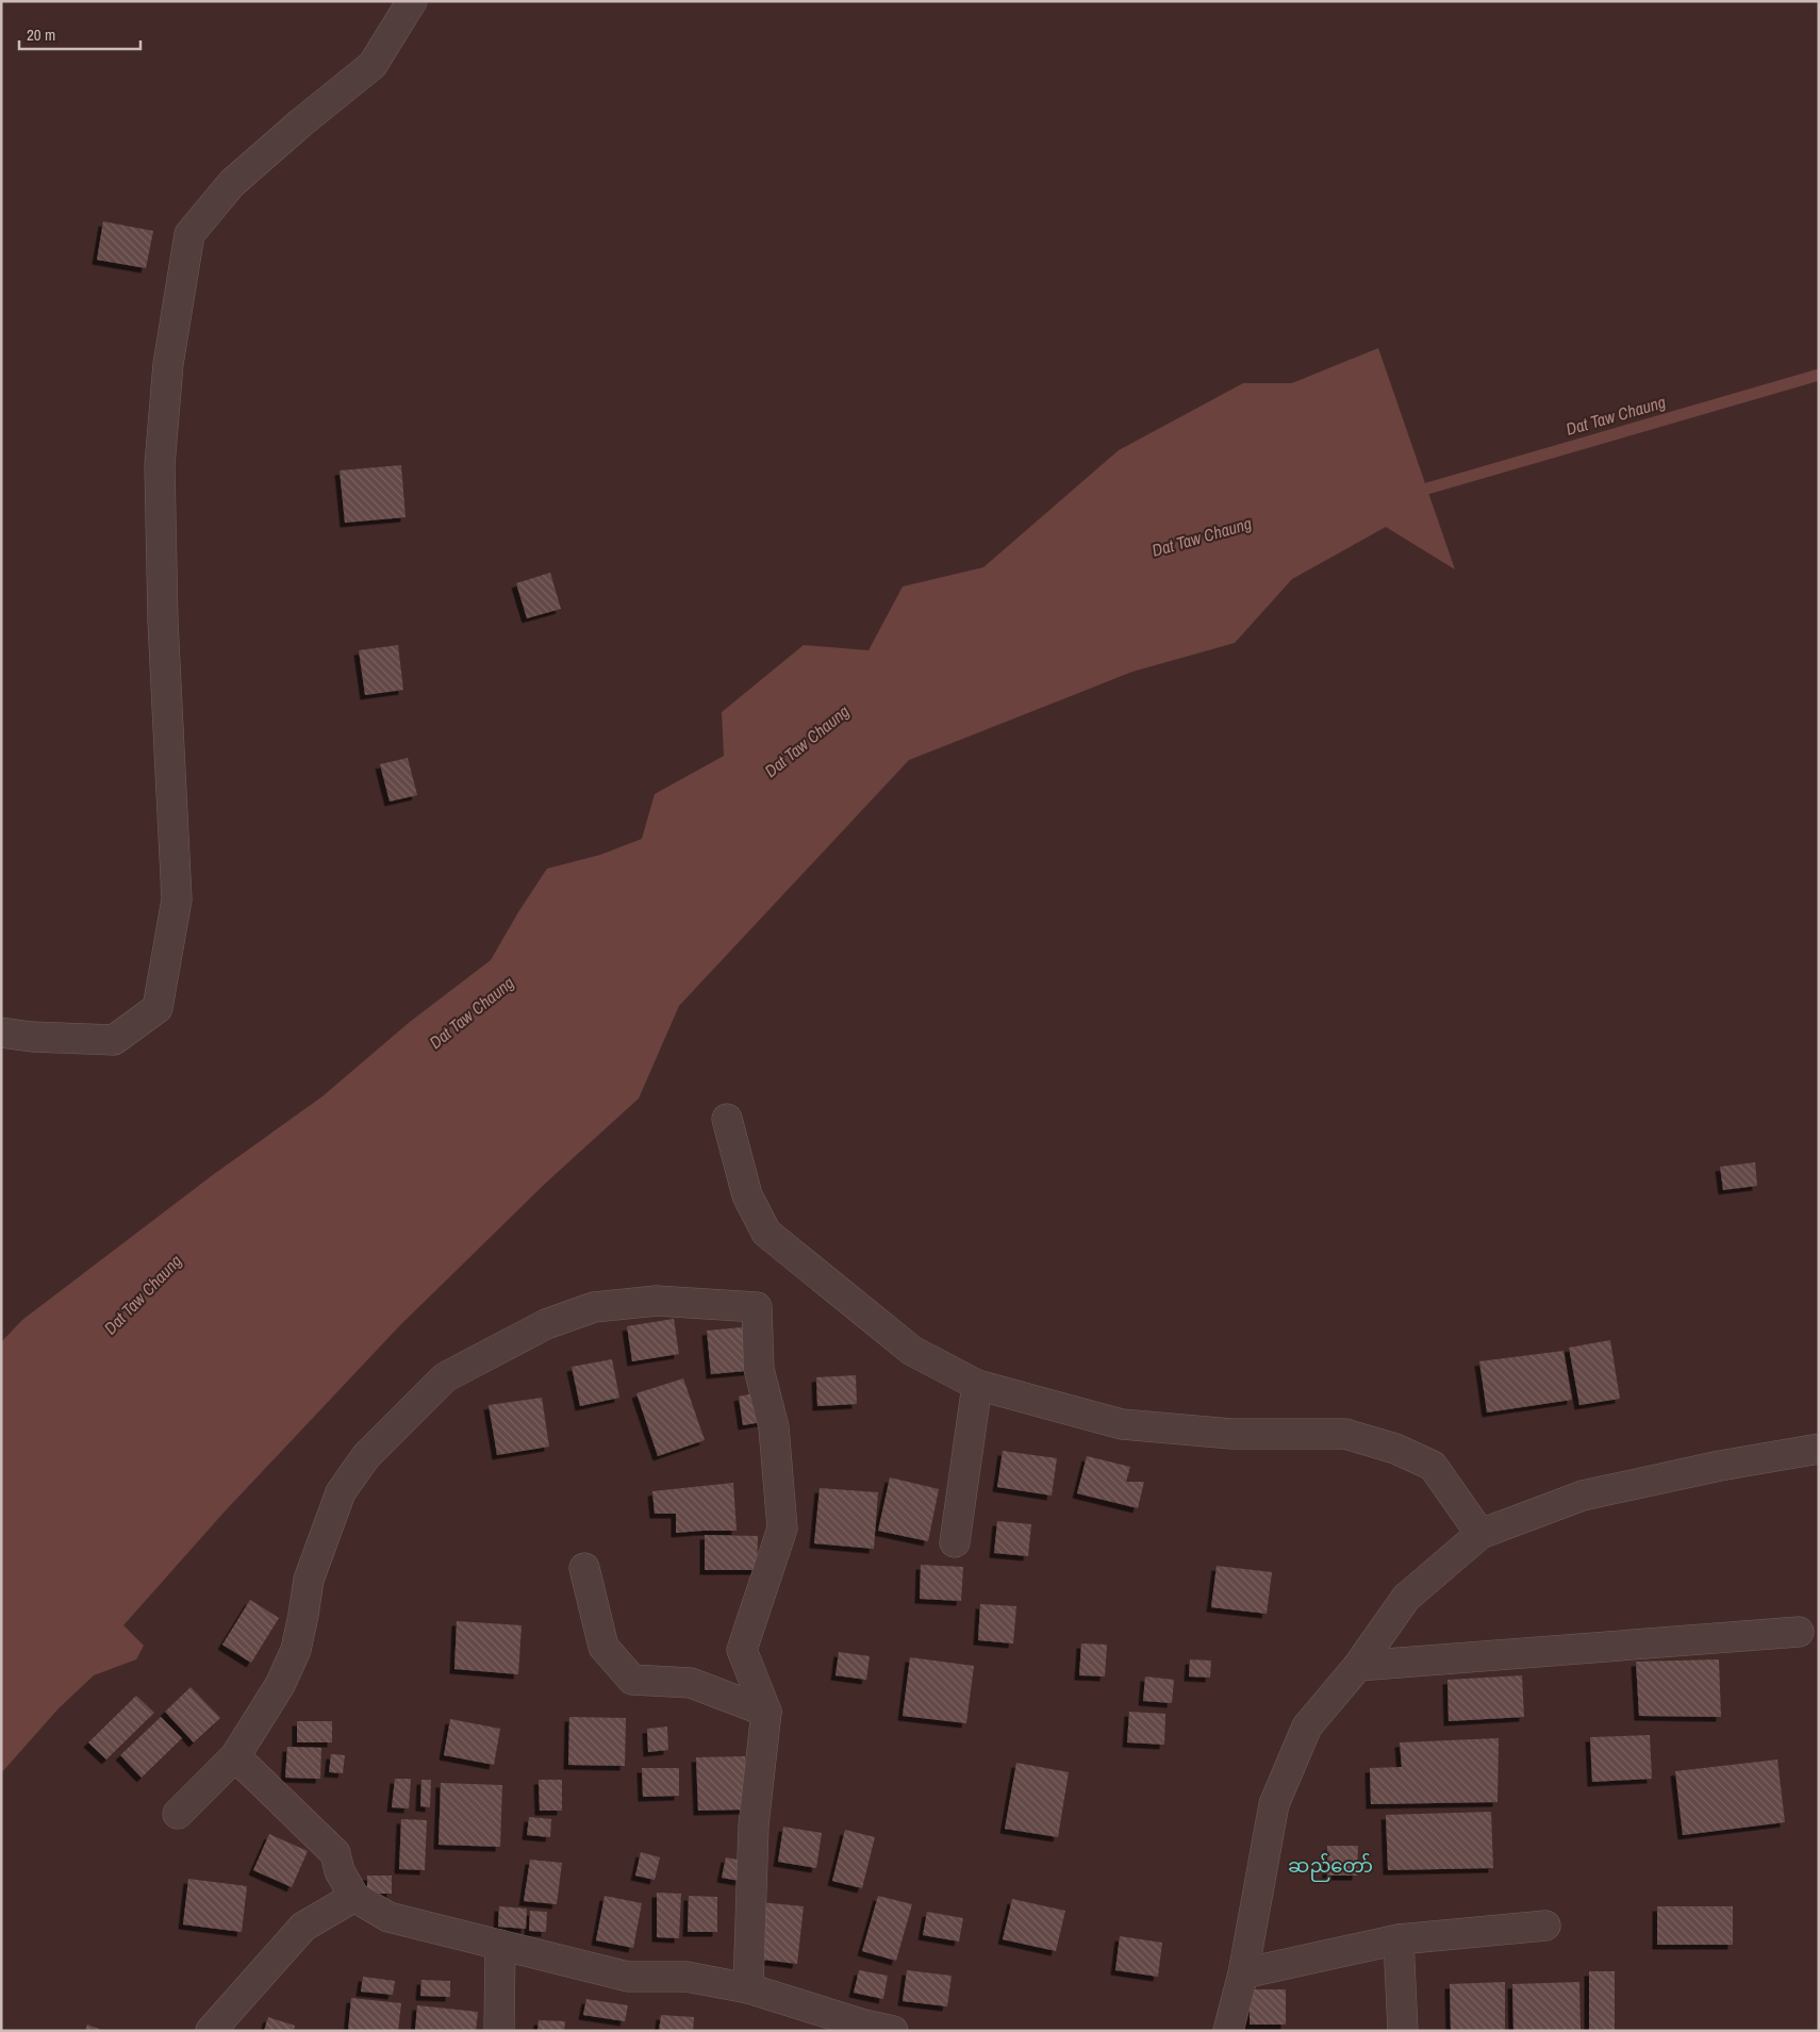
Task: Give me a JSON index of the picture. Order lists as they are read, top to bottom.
{
  "districts": ["ဆည်တော်"],
  "water": ["Dat Taw Chaung"],
  "scale_bar": "20 m"
}
